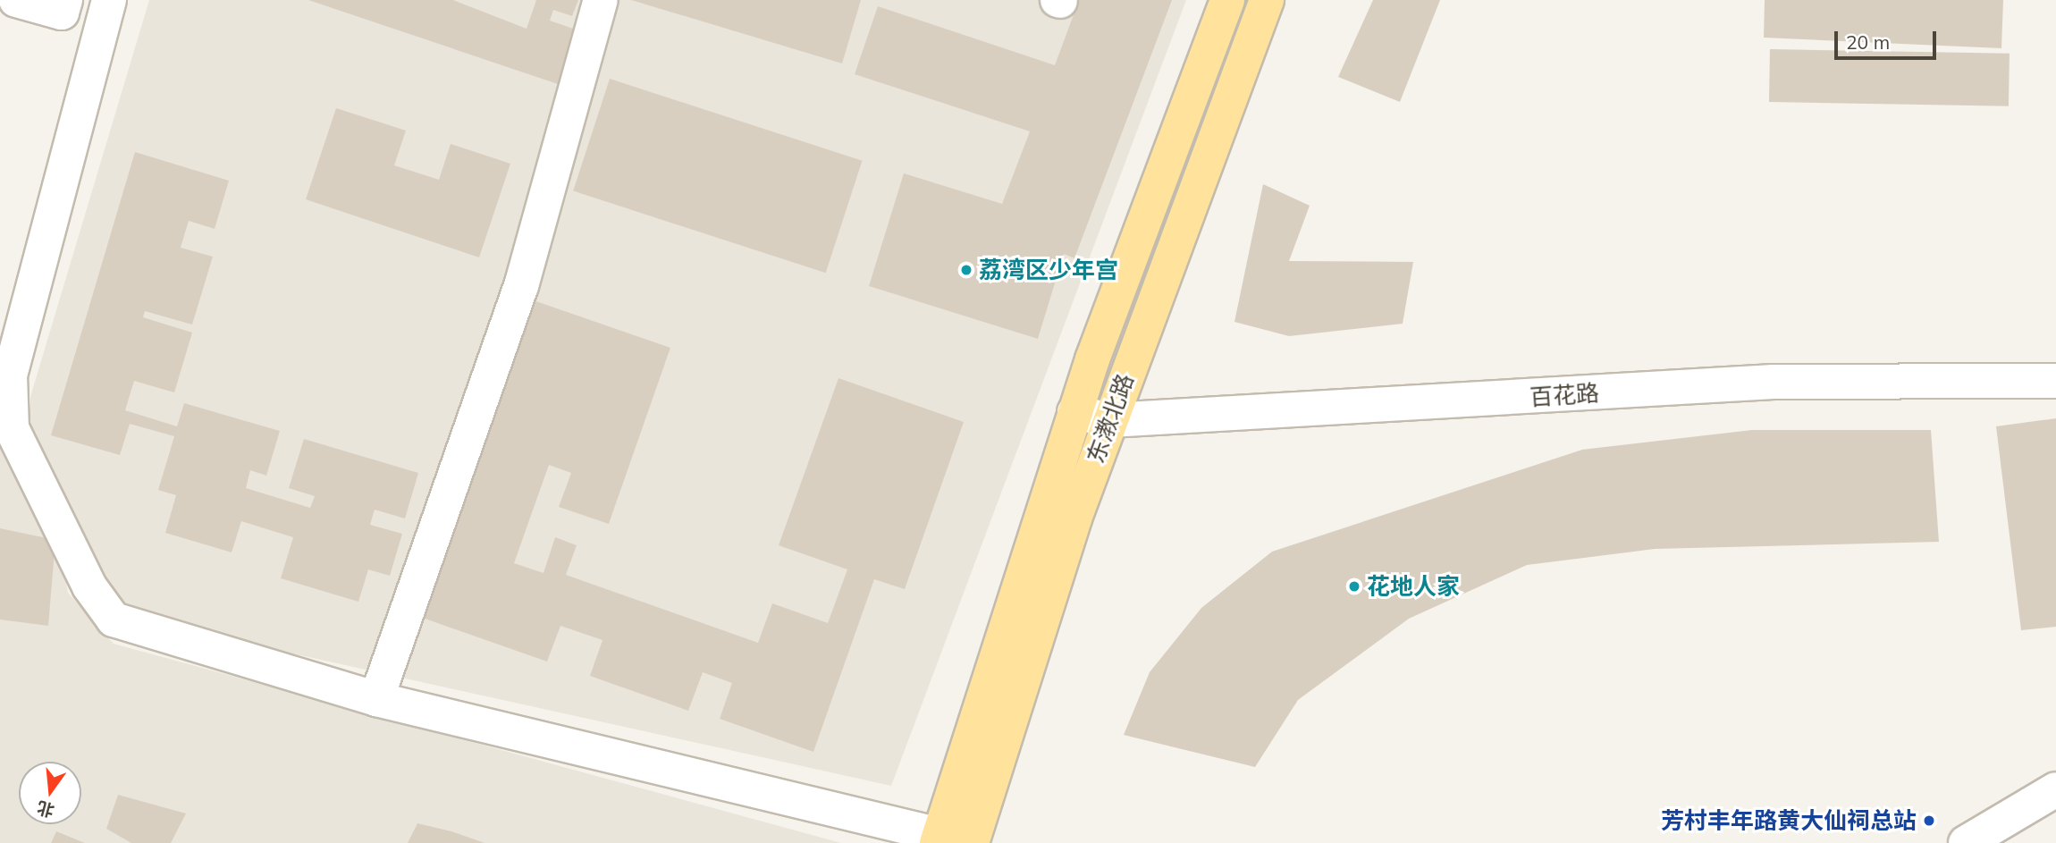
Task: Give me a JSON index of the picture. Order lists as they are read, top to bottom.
{
  "streets": {
    "main road": ["东漖北路"],
    "street": ["百花路"]
  },
  "crossings": [
    ["百花路", "东漖北路"]
  ],
  "places": ["荔湾区少年宫", "花地人家", "芳村丰年路黄大仙祠总站"],
  "scale_bar": "20 m",
  "north": "bottom"
}
